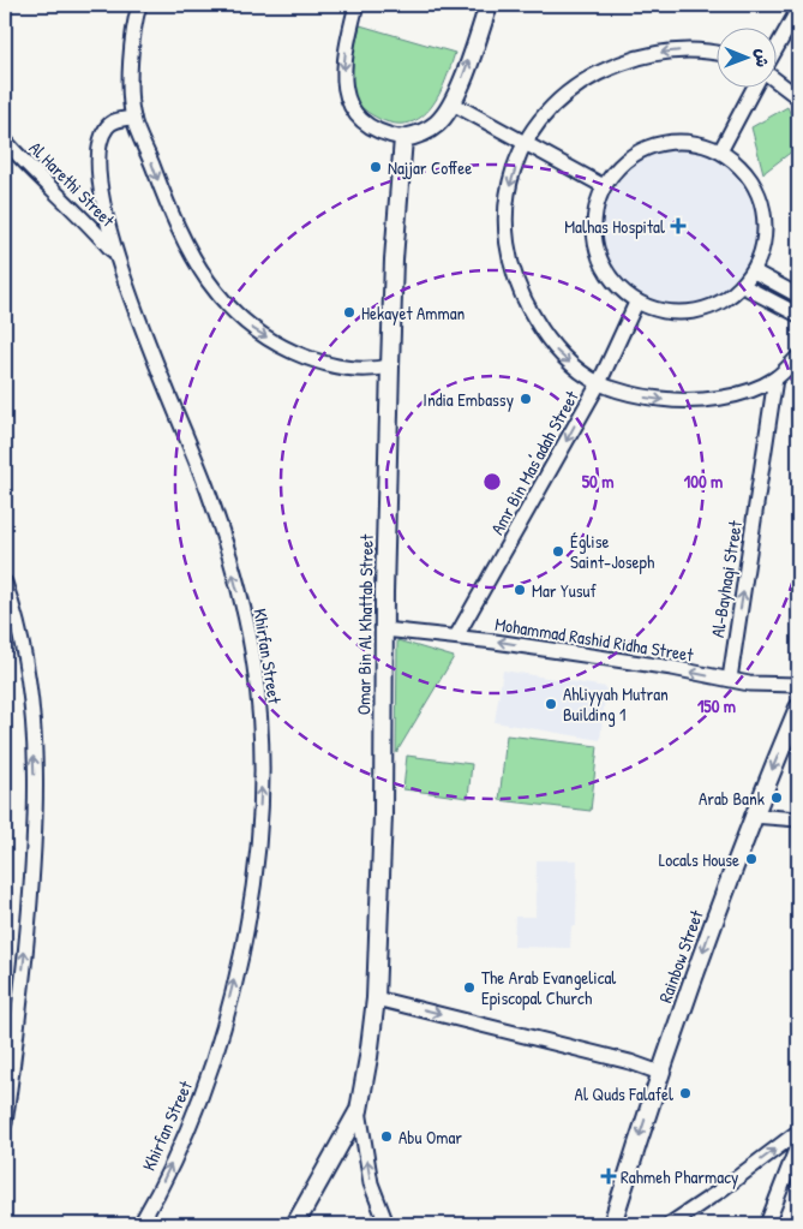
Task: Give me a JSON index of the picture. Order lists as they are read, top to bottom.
{
  "streets": {
    "street": [
      "Al Harethi Street",
      "Amr Bin Masʻadah Street",
      "Al-Bayhaqi Street",
      "Omar Bin Al Khattab Street",
      "Mohammad Rashid Ridha Street",
      "Khirfan Street",
      "Rainbow Street"
    ]
  },
  "crossings": [
    ["Al Harethi Street", "Khirfan Street"],
    ["Amr Bin Masʻadah Street", "Mohammad Rashid Ridha Street"],
    ["Al-Bayhaqi Street", "Mohammad Rashid Ridha Street"],
    ["Omar Bin Al Khattab Street", "Mohammad Rashid Ridha Street"]
  ],
  "one_way": [
    "Amr Bin Masʻadah Street",
    "Al-Bayhaqi Street",
    "Mohammad Rashid Ridha Street",
    "Khirfan Street",
    "Rainbow Street"
  ],
  "places": {
    "other": [
      "Najjar Coffee",
      "Hekayet Amman",
      "India Embassy",
      "Église Saint-Joseph",
      "Mar Yusuf",
      "Ahliyyah Mutran Building 1",
      "Arab Bank",
      "Locals House",
      "The Arab Evangelical Episcopal Church",
      "Al Quds Falafel",
      "Abu Omar"
    ],
    "health": ["Malhas Hospital", "Rahmeh Pharmacy"]
  },
  "north": "right",
  "rings": ["50 m", "100 m", "150 m"]
}
